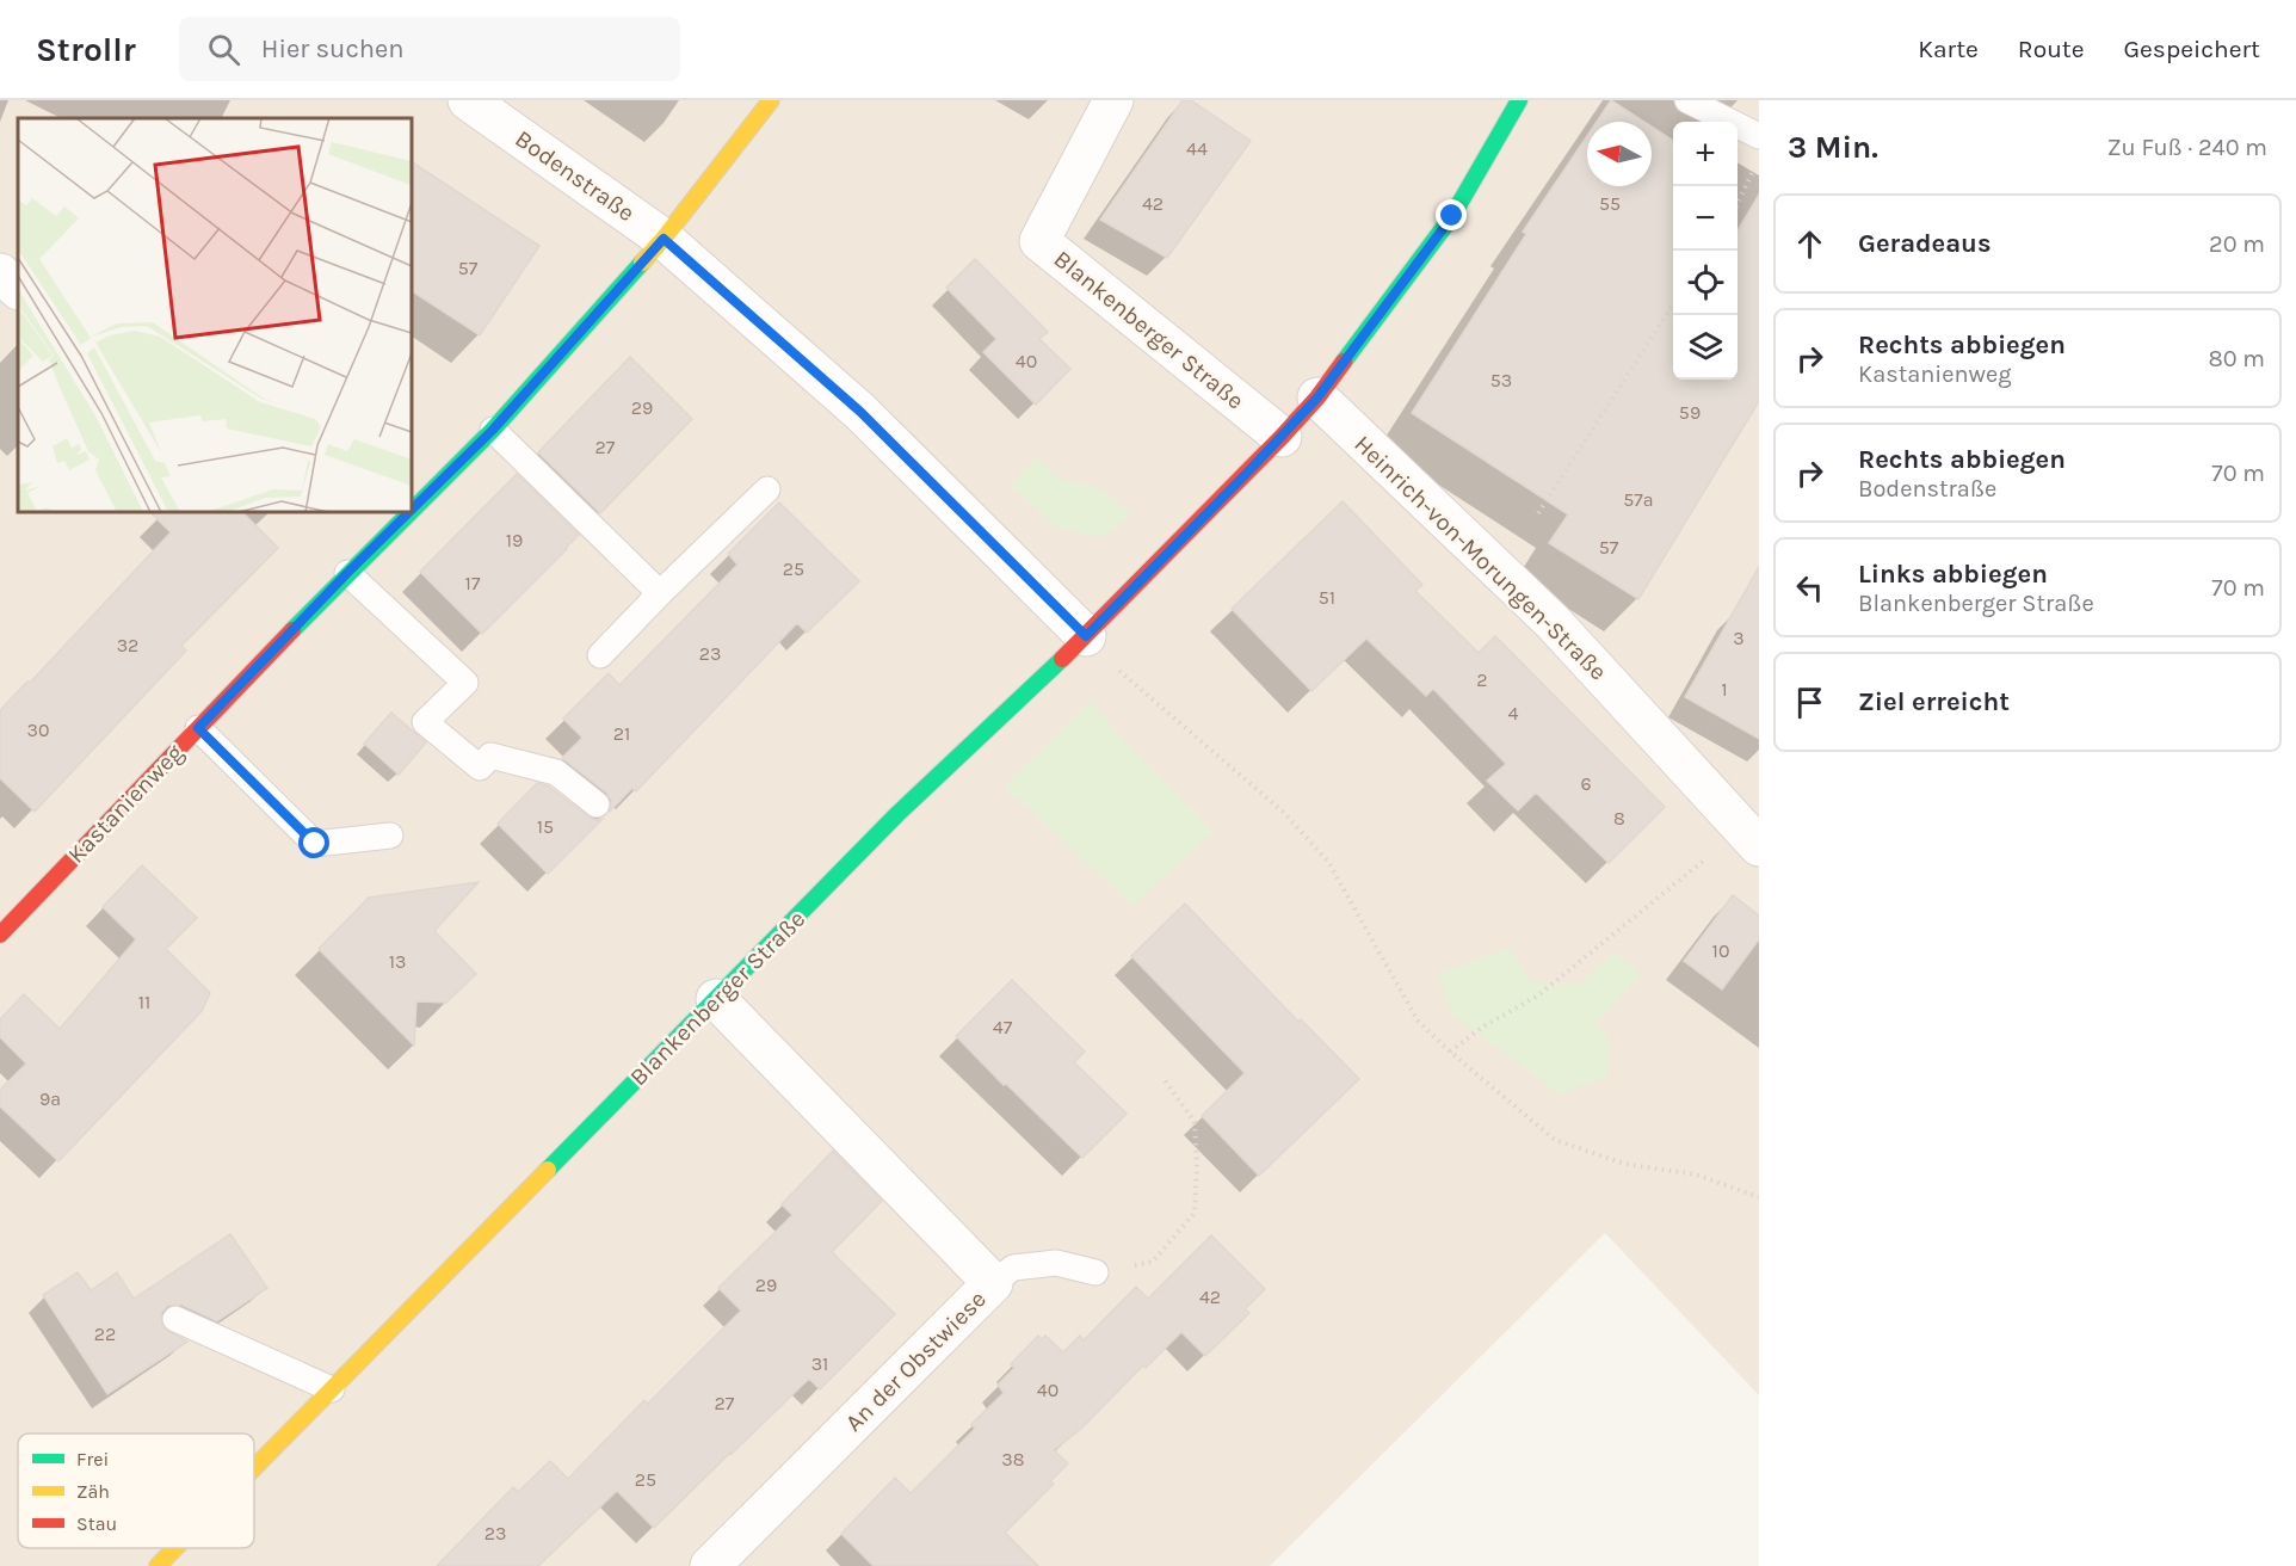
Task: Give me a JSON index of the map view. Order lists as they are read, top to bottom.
{
  "streets": {
    "street": [
      "Bodenstraße",
      "Blankenberger Straße",
      "Heinrich-von-Morungen-Straße",
      "Kastanienweg",
      "An der Obstwiese"
    ]
  },
  "crossings": [
    ["Bodenstraße", "Blankenberger Straße"],
    ["Bodenstraße", "Kastanienweg"],
    ["Blankenberger Straße", "Heinrich-von-Morungen-Straße"],
    ["Blankenberger Straße", "An der Obstwiese"]
  ],
  "house_numbers": [
    "44",
    "42",
    "55",
    "57",
    "40",
    "53",
    "29",
    "59",
    "27",
    "57a",
    "19",
    "57",
    "25",
    "17",
    "51",
    "3",
    "32",
    "23",
    "2",
    "1",
    "4",
    "30",
    "21",
    "6",
    "8",
    "15",
    "10",
    "13",
    "11",
    "47",
    "9a",
    "29",
    "42",
    "22",
    "31",
    "40",
    "27",
    "38",
    "25",
    "23"
  ],
  "legend": ["Frei", "Zäh", "Stau"],
  "north": "left",
  "page": {
    "header": "Strollr",
    "search": "Hier suchen",
    "nav": ["Karte", "Route", "Gespeichert"],
    "heading": ["3 Min.", "Zu Fuß · 240 m"],
    "map_buttons": ["+", "−"],
    "list": [
      ["Geradeaus", "20 m"],
      ["Rechts abbiegen", "Kastanienweg", "80 m"],
      ["Rechts abbiegen", "Bodenstraße", "70 m"],
      ["Links abbiegen", "Blankenberger Straße", "70 m"],
      "Ziel erreicht"
    ]
  }
}
